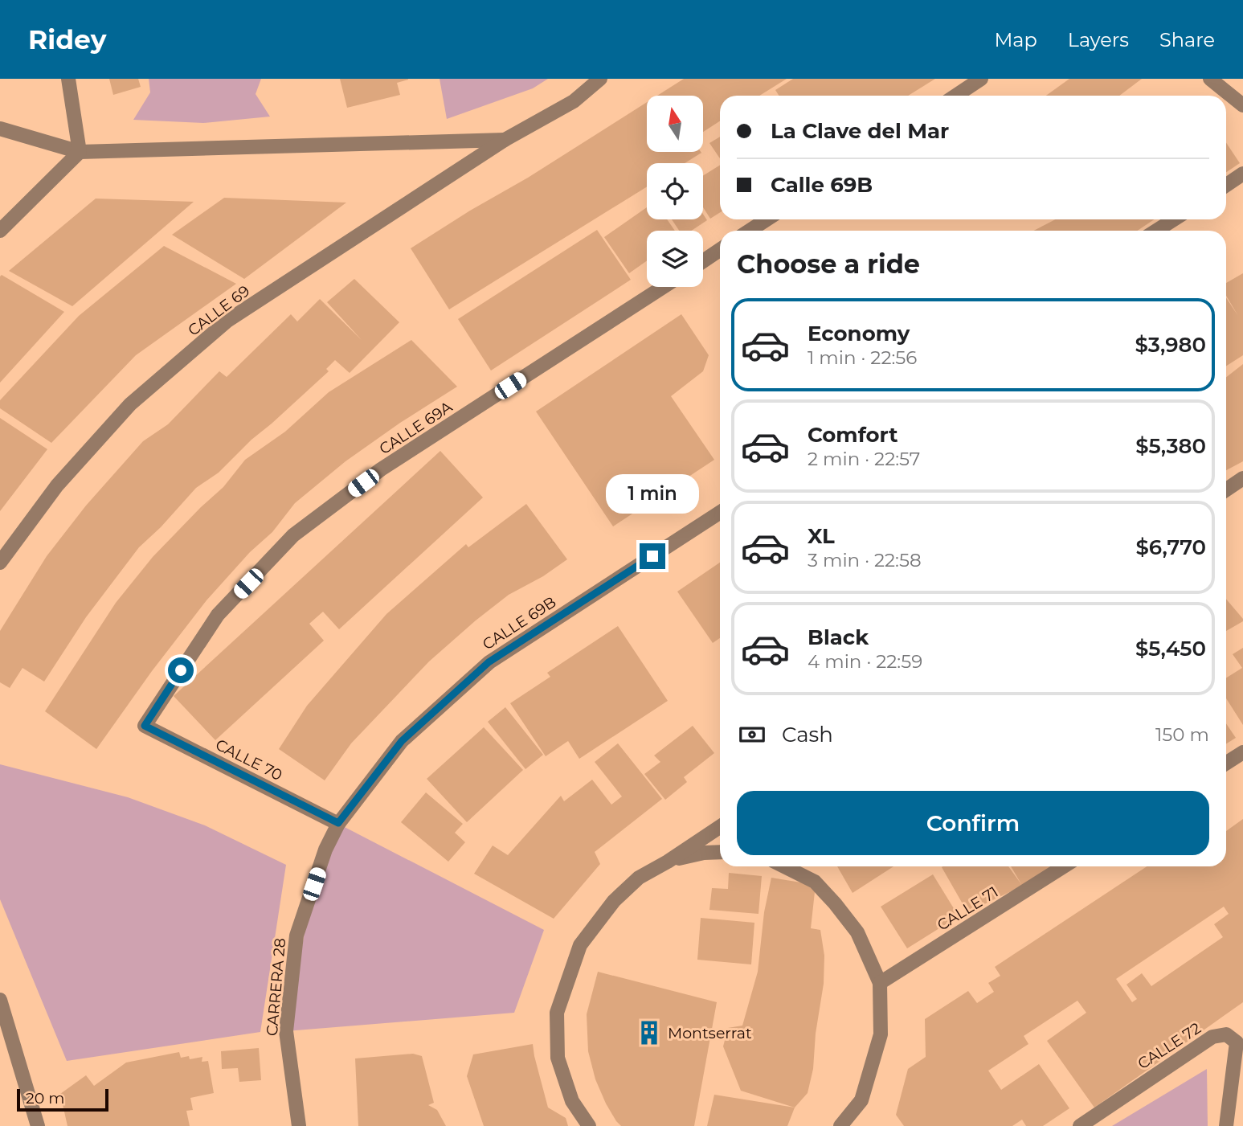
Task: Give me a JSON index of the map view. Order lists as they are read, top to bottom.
{
  "streets": {
    "street": [
      "CALLE 69",
      "CALLE 69A",
      "CALLE 69B",
      "CALLE 70",
      "CALLE 71",
      "CARRERA 28",
      "CALLE 72"
    ]
  },
  "crossings": [
    ["CALLE 69A", "CALLE 70"],
    ["CALLE 69B", "CALLE 70"],
    ["CALLE 69B", "CARRERA 28"],
    ["CALLE 70", "CARRERA 28"]
  ],
  "places": {
    "building": ["Montserrat"]
  },
  "scale_bar": "20 m",
  "north": "top",
  "page": {
    "header": "Ridey",
    "nav": ["Map", "Layers", "Share"],
    "banner": ["La Clave del Mar", "Calle 69B"],
    "heading": "Choose a ride",
    "list": [
      {
        "name": "Economy",
        "note": "1 min · 22:56",
        "value": "$3,980"
      },
      {
        "name": "Comfort",
        "note": "2 min · 22:57",
        "value": "$5,380"
      },
      {
        "name": "XL",
        "note": "3 min · 22:58",
        "value": "$6,770"
      },
      {
        "name": "Black",
        "note": "4 min · 22:59",
        "value": "$5,450"
      }
    ],
    "bubble": "1 min",
    "pay": ["Cash", "150 m"],
    "buttons": "Confirm",
    "scale": "20 m"
  }
}
